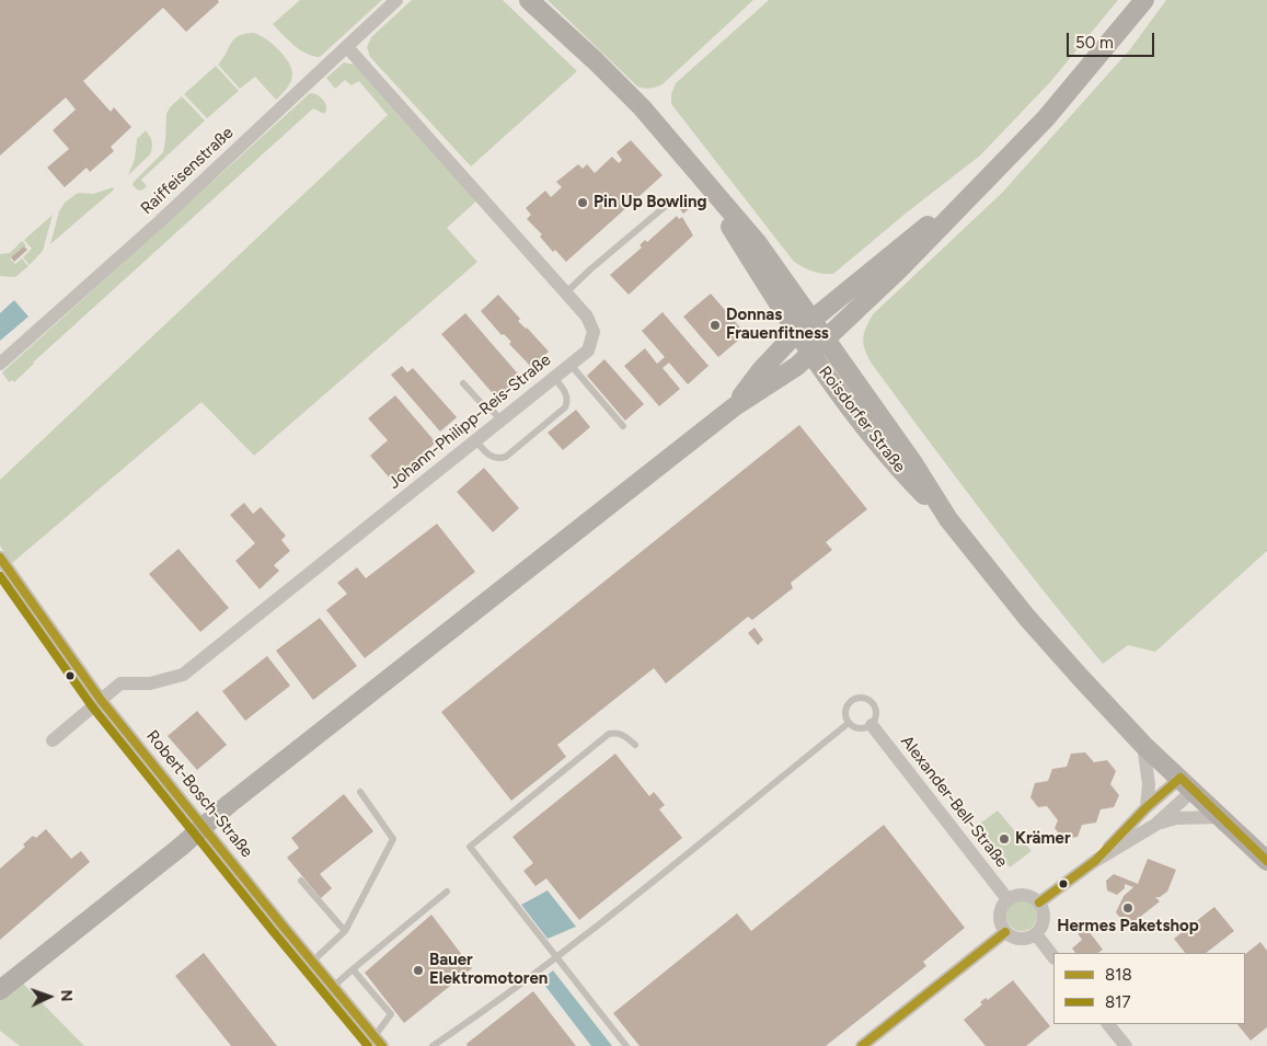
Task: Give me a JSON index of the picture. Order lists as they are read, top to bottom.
{
  "streets": {
    "main road": ["Roisdorfer Straße"],
    "street": [
      "Raiffeisenstraße",
      "Johann-Philipp-Reis-Straße",
      "Robert-Bosch-Straße",
      "Alexander-Bell-Straße"
    ]
  },
  "crossings": [
    ["Raiffeisenstraße", "Johann-Philipp-Reis-Straße"],
    ["Johann-Philipp-Reis-Straße", "Robert-Bosch-Straße"]
  ],
  "places": [
    "Pin Up Bowling",
    "Donnas Frauenfitness",
    "Krämer",
    "Hermes Paketshop",
    "Bauer Elektromotoren"
  ],
  "lines": ["transit line 818", "transit line 817"],
  "legend": ["818", "817"],
  "scale_bar": "50 m",
  "north": "right"
}
